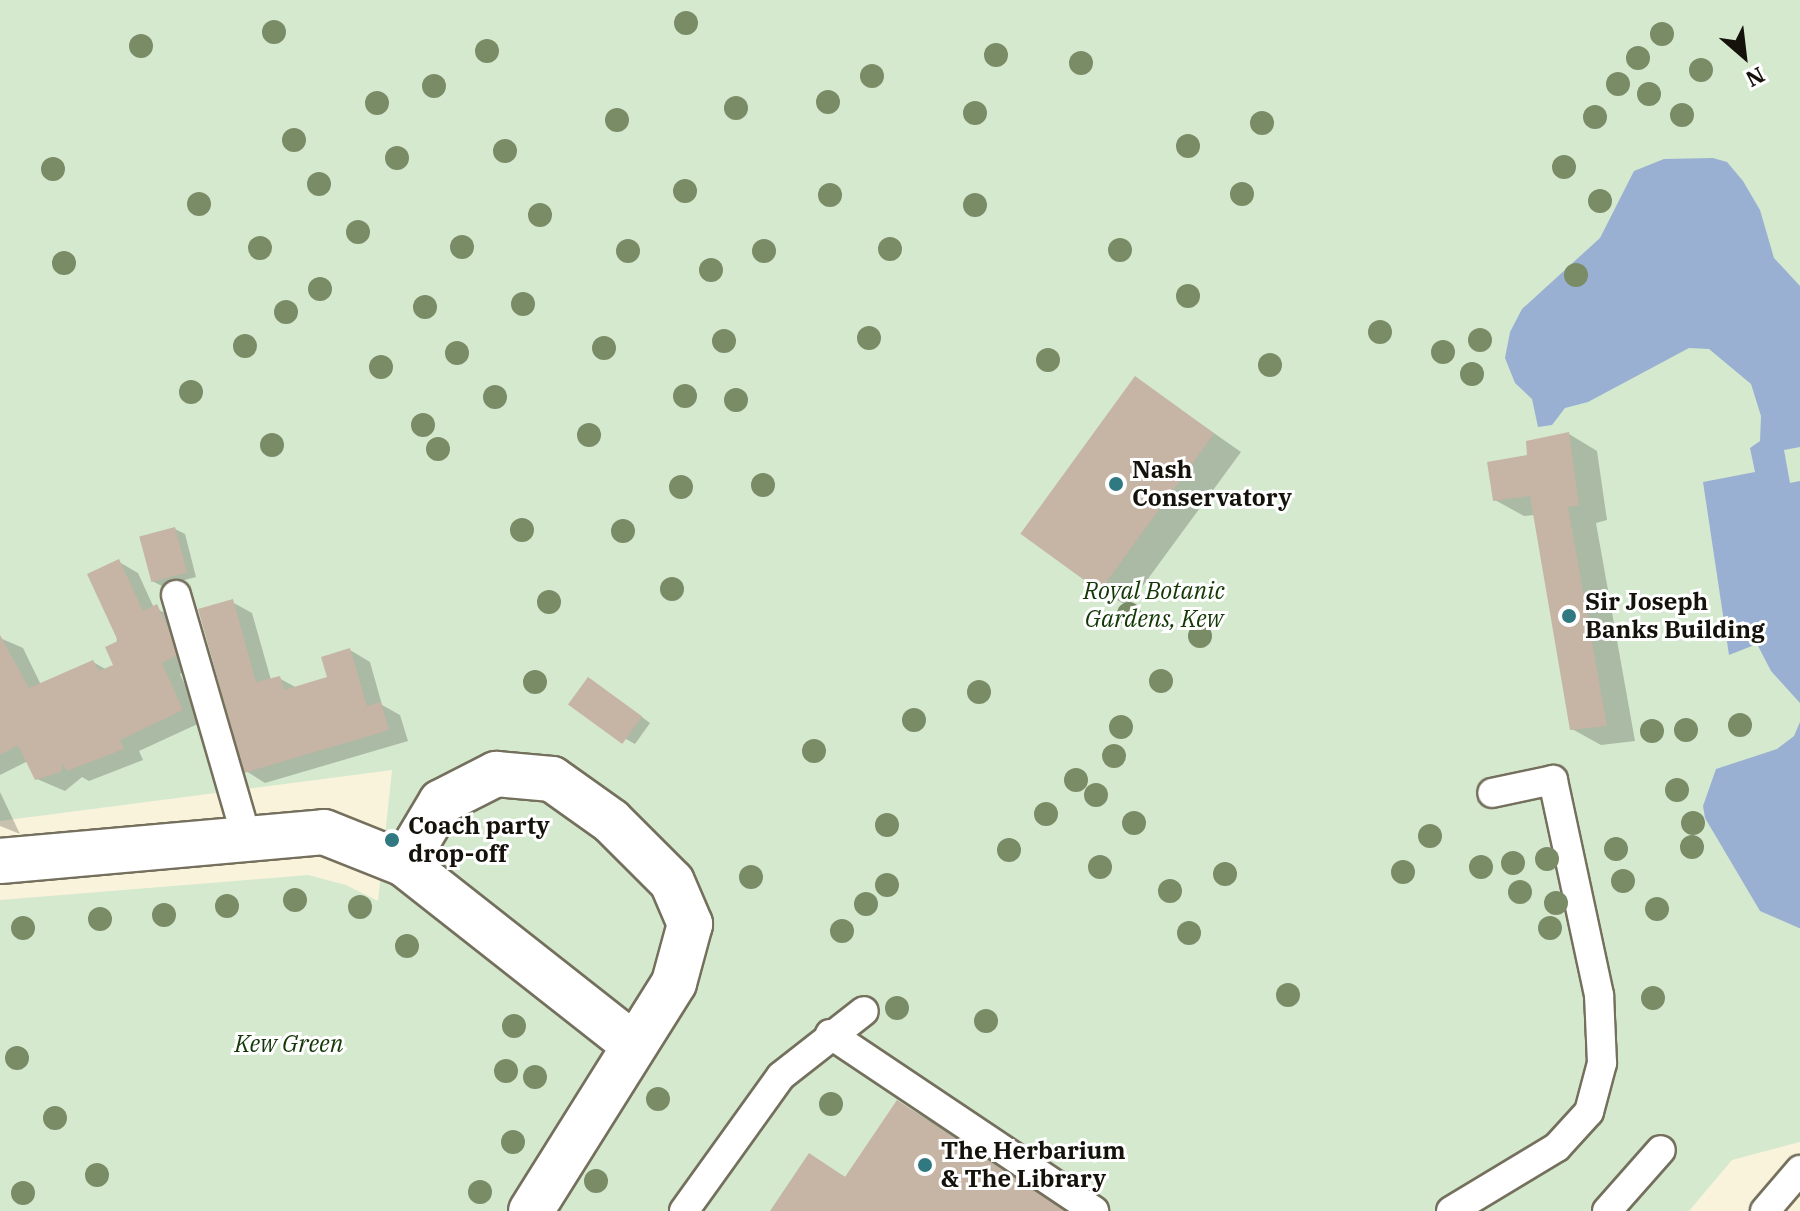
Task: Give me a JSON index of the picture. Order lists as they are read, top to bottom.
{
  "parks": ["Royal Botanic Gardens, Kew", "Kew Green"],
  "places": [
    "Nash Conservatory",
    "Sir Joseph Banks Building",
    "Coach party drop-off",
    "The Herbarium & The Library"
  ],
  "north": "bottom right"
}
